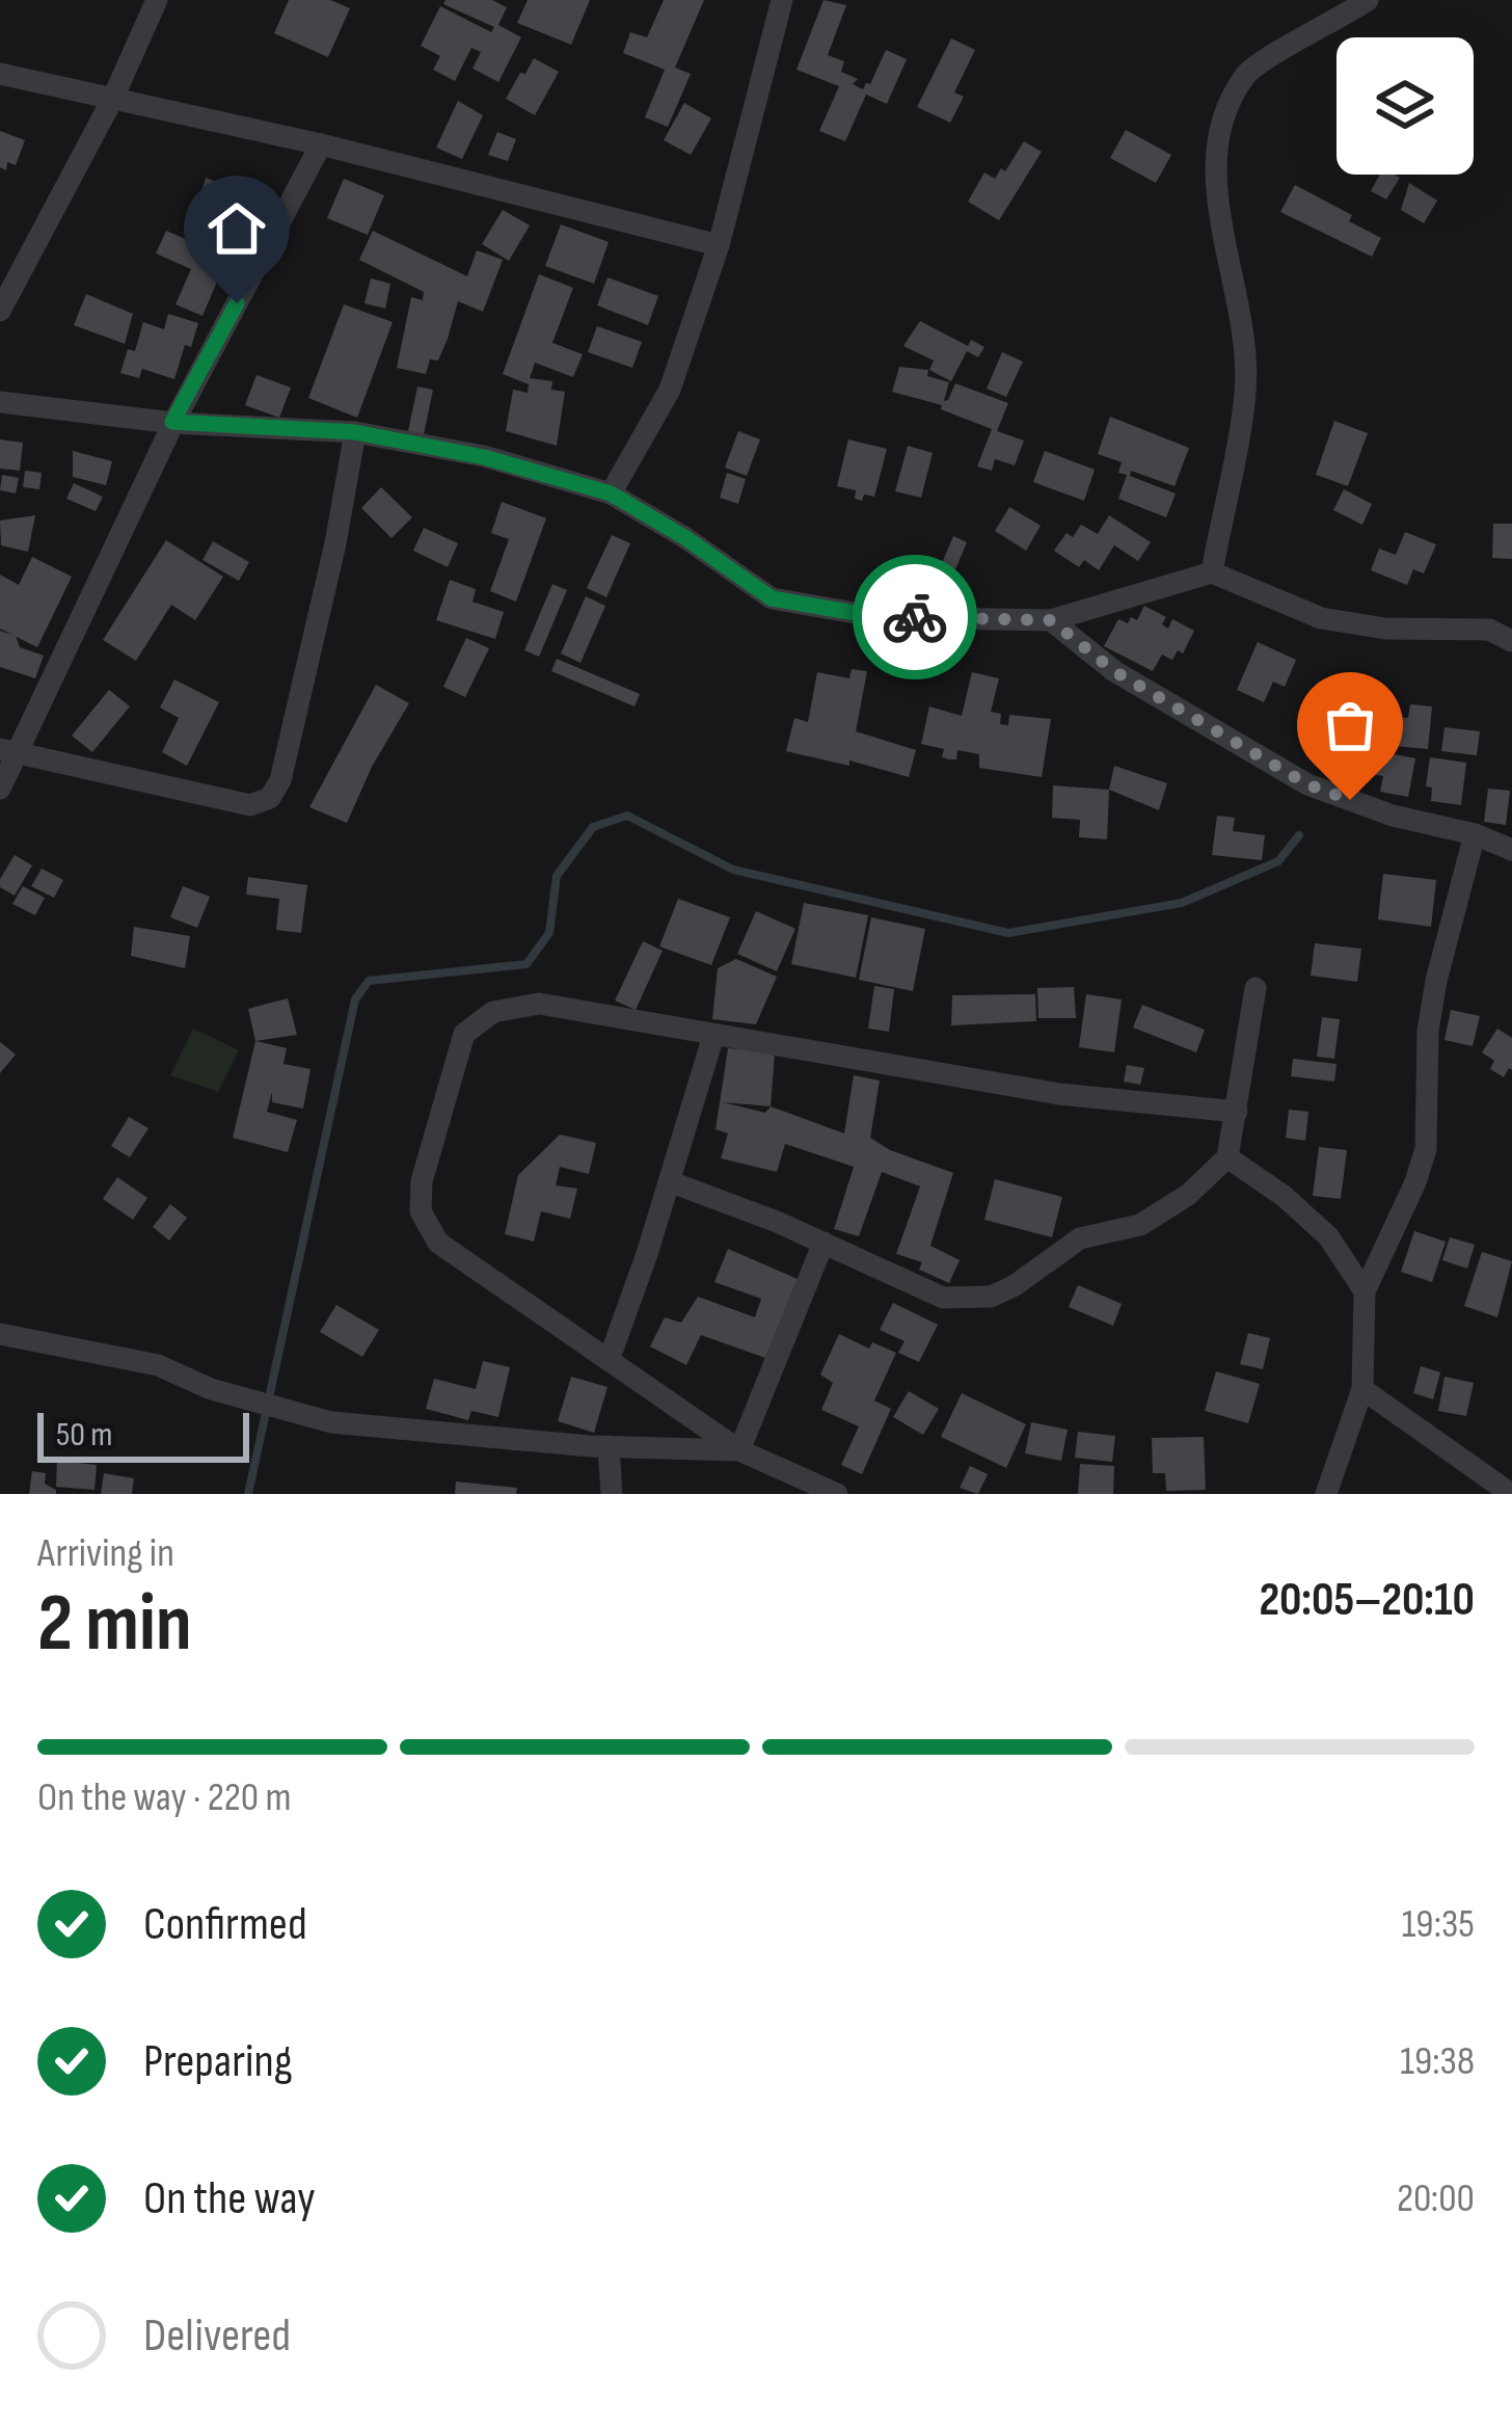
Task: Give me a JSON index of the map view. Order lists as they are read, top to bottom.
{
  "scale_bar": "50 m",
  "page": {
    "scale": "50 m",
    "heading": ["2 min", "Arriving in", "20:05–20:10"],
    "bar": "On the way · 220 m",
    "list": [
      ["Confirmed", "19:35"],
      ["Preparing", "19:38"],
      ["On the way", "20:00"],
      "Delivered"
    ]
  }
}
